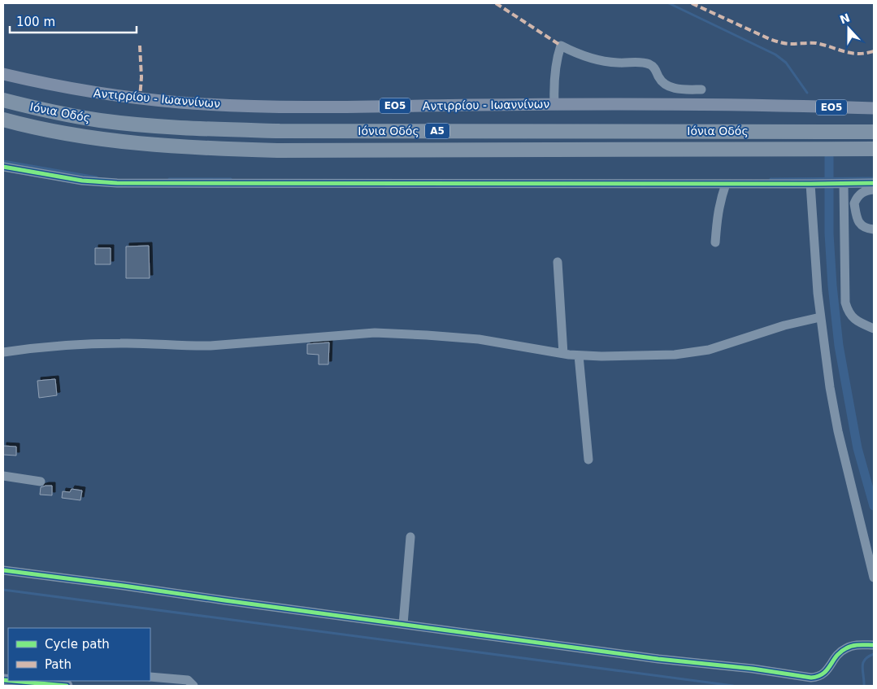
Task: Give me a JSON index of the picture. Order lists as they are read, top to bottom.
{
  "streets": {
    "highway": ["Ιόνια Οδός", "Α5"],
    "main road": ["Αντιρρίου - Ιωαννίνων", "ΕΟ5"]
  },
  "legend": ["Cycle path", "Path"],
  "scale_bar": "100 m",
  "north": "top"
}
